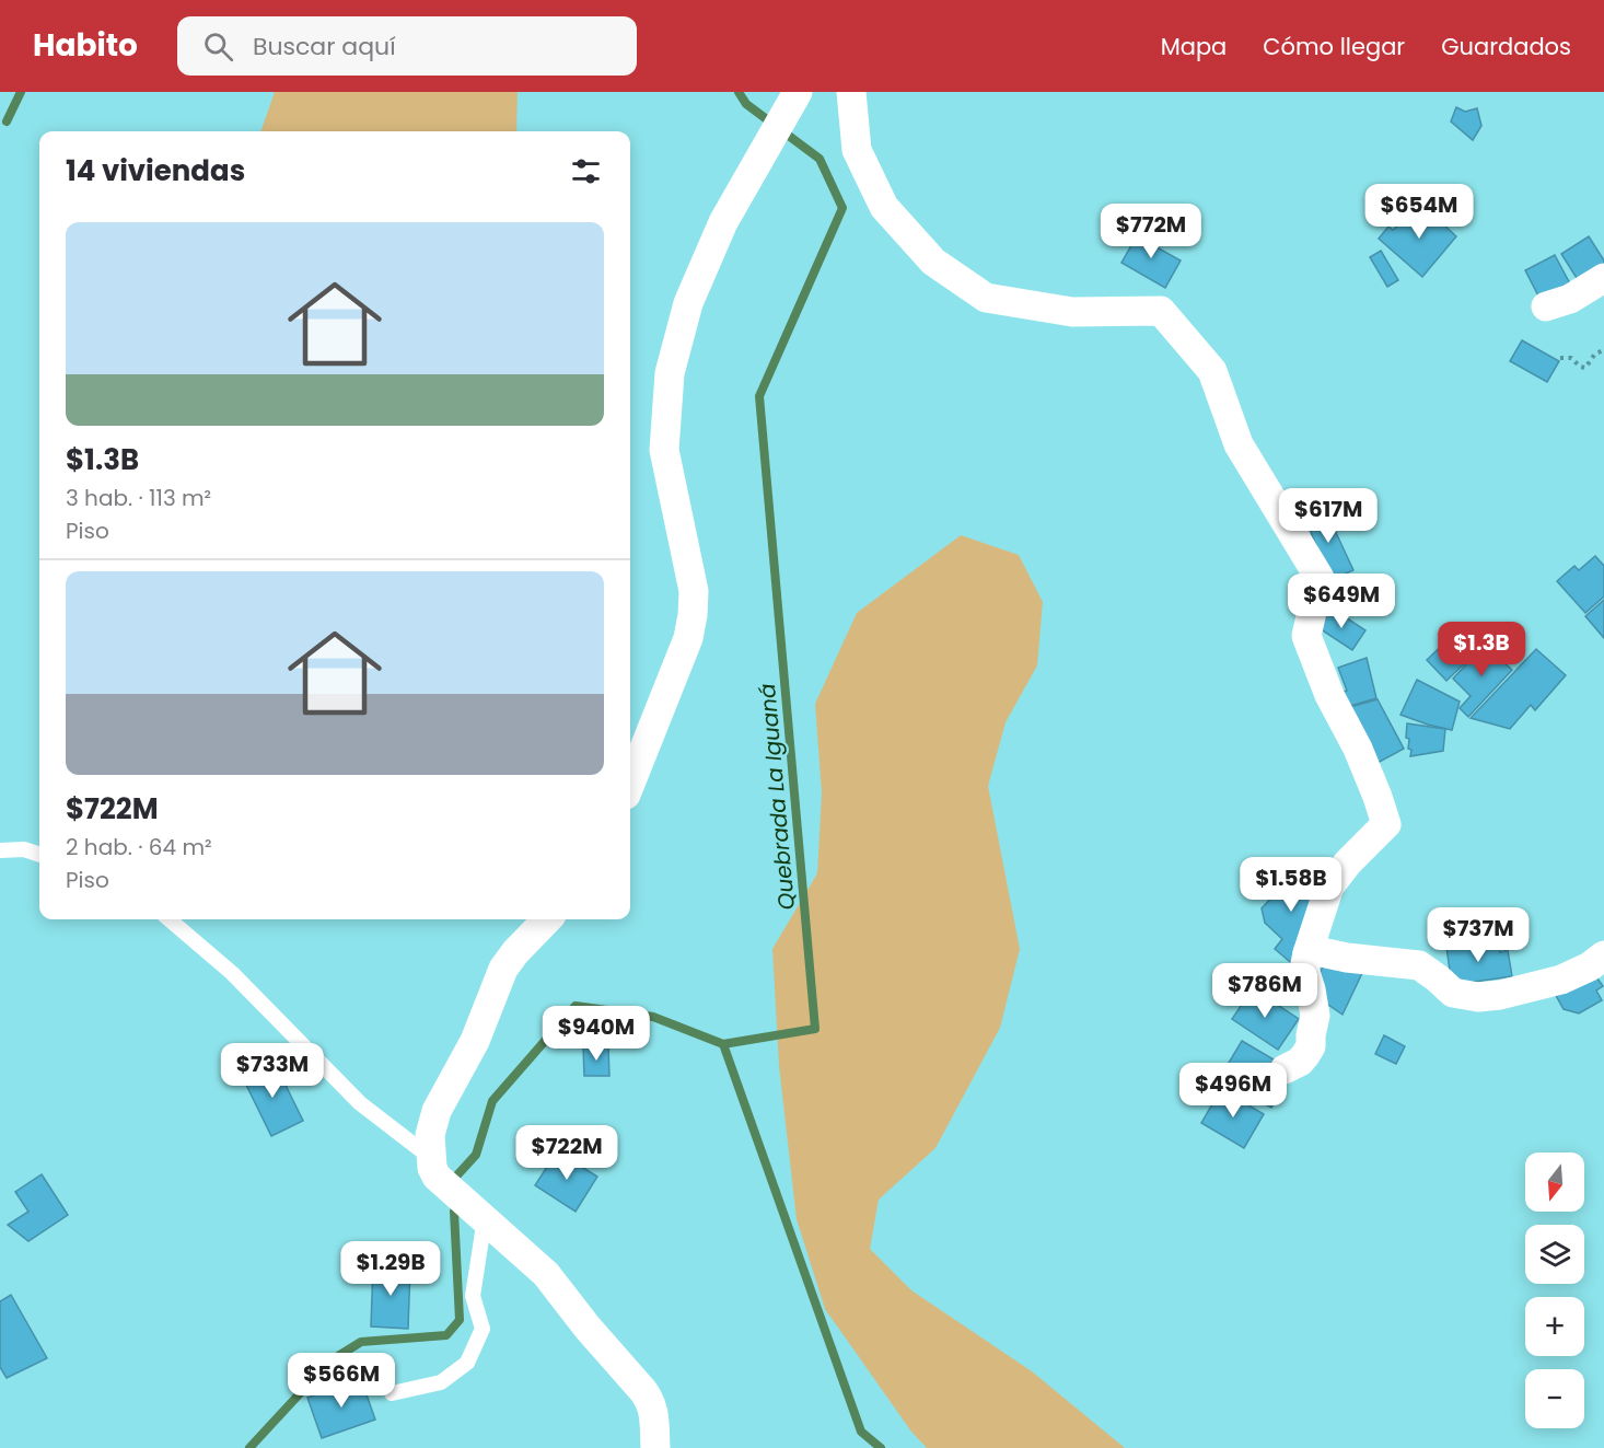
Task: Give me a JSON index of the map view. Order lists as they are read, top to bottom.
{
  "water": ["Quebrada La Iguaná"],
  "north": "bottom",
  "page": {
    "header": "Habito",
    "search": "Buscar aquí",
    "nav": ["Mapa", "Cómo llegar", "Guardados"],
    "heading": "14 viviendas",
    "price": [
      "$654M",
      "$772M",
      "$617M",
      "$649M",
      "$1.3B",
      "$1.58B",
      "$737M",
      "$786M",
      "$940M",
      "$733M",
      "$496M",
      "$722M",
      "$1.29B",
      "$566M"
    ],
    "list": [
      {
        "name": "$1.3B",
        "note": "3 hab. · 113 m² · Piso"
      },
      {
        "name": "$722M",
        "note": "2 hab. · 64 m² · Piso"
      }
    ],
    "map_buttons": ["+", "−"]
  }
}
